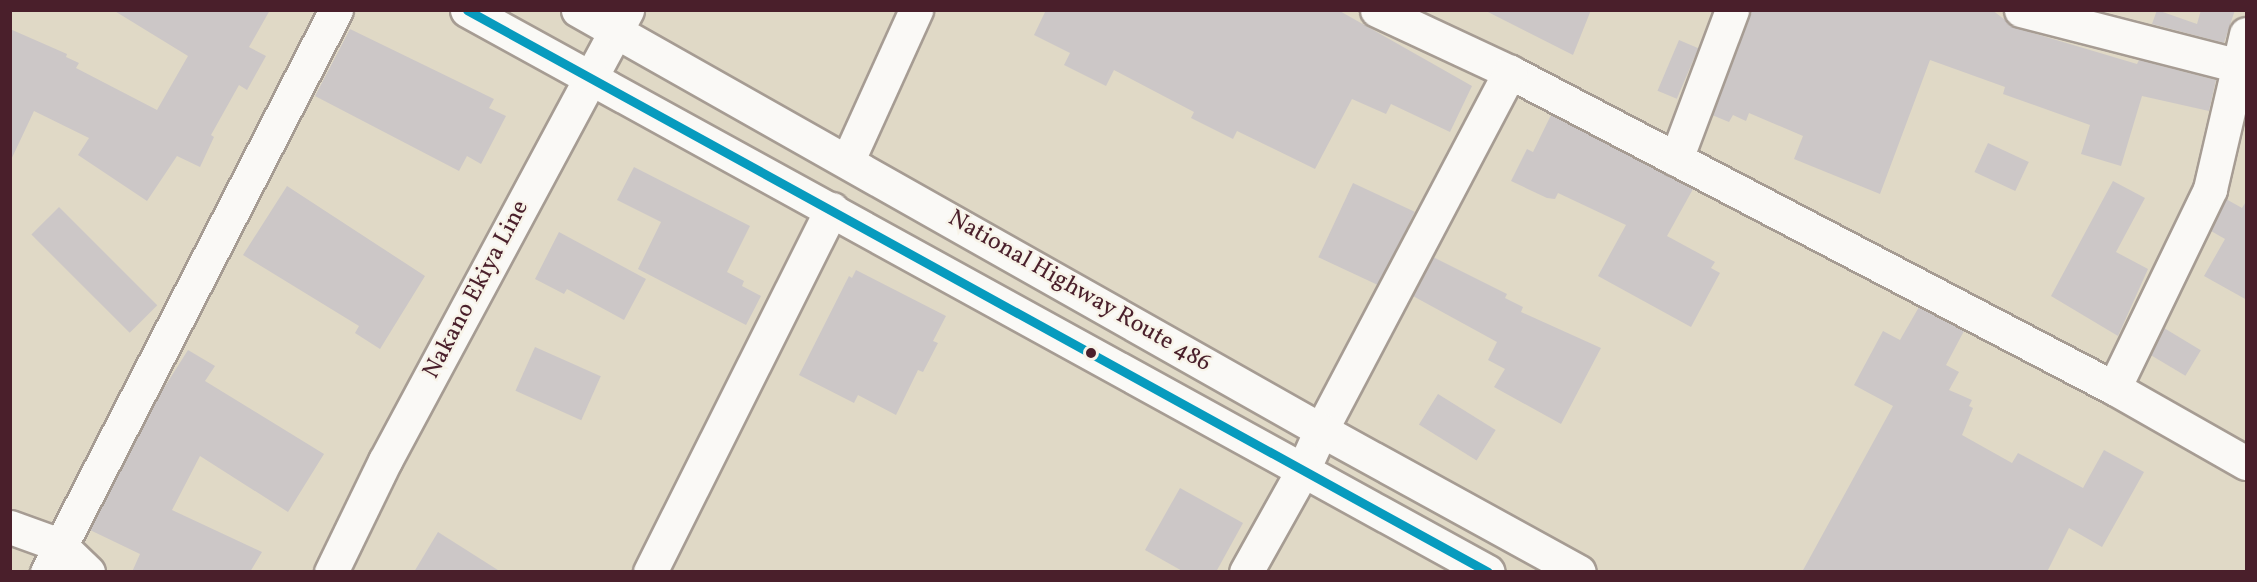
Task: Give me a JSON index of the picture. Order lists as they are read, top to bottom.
{
  "streets": {
    "main road": ["Nakano Ekiya Line", "National Highway Route 486"]
  },
  "crossings": [
    ["Nakano Ekiya Line", "National Highway Route 486"]
  ]
}
